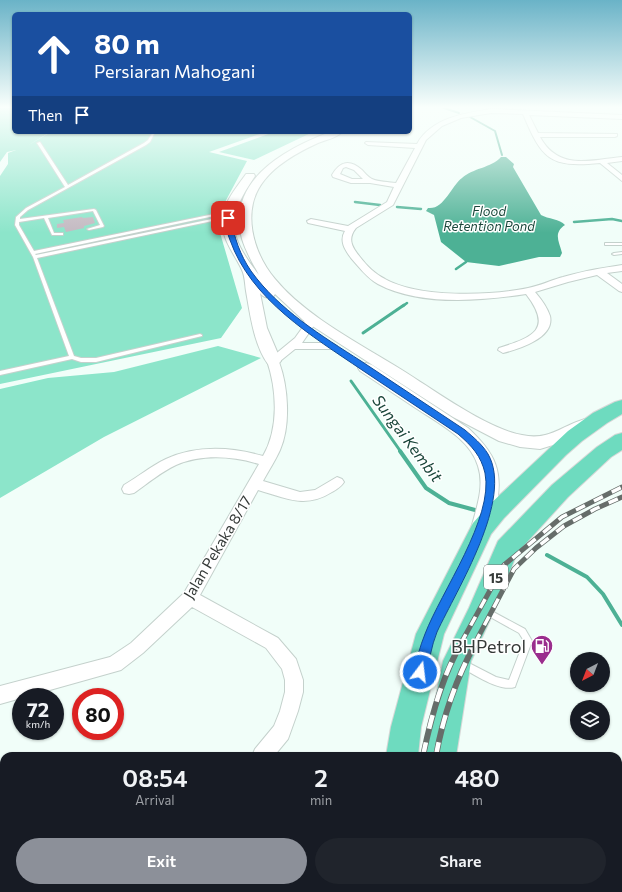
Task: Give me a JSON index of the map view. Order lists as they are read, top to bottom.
{
  "streets": {
    "highway": ["15"],
    "street": ["Jalan Pekaka 8/17"]
  },
  "water": ["Flood Retention Pond", "Sungai Kembit"],
  "places": {
    "fuel station": ["BHPetrol"]
  },
  "north": "bottom left",
  "page": {
    "turn": ["80 m", "Persiaran Mahogani"],
    "then": "Then",
    "speed": "72 km/h",
    "limit": "80",
    "eta": [
      "08:54",
      "Arrival",
      "2",
      "min",
      "480",
      "m"
    ],
    "buttons": ["Exit", "Share"]
  }
}
